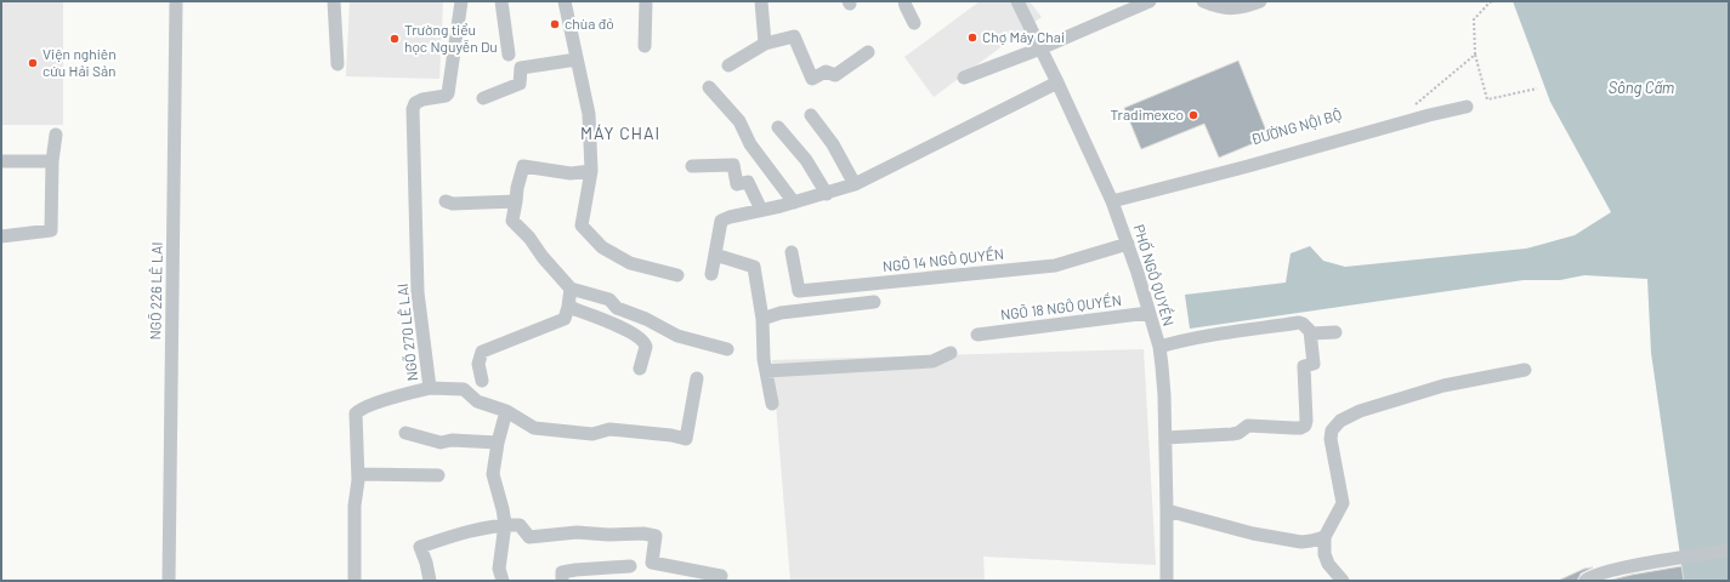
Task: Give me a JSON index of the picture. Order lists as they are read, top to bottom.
{
  "streets": {
    "street": [
      "NGÕ 14 NGÔ QUYỀN",
      "PHỐ NGÔ QUYỀN",
      "NGÕ 226 LÊ LAI",
      "NGÕ 18 NGÔ QUYỀN",
      "NGÕ 270 LÊ LAI"
    ]
  },
  "crossings": [
    ["NGÕ 14 NGÔ QUYỀN", "PHỐ NGÔ QUYỀN"],
    ["PHỐ NGÔ QUYỀN", "NGÕ 18 NGÔ QUYỀN"]
  ],
  "districts": ["MÁY CHAI"],
  "water": ["Sông Cấm"],
  "places": [
    "chùa đỏ",
    "Chợ Máy Chai",
    "Trường tiểu học Nguyễn Du",
    "Viện nghiên cứu Hải Sản",
    "Tradimexco"
  ]
}
